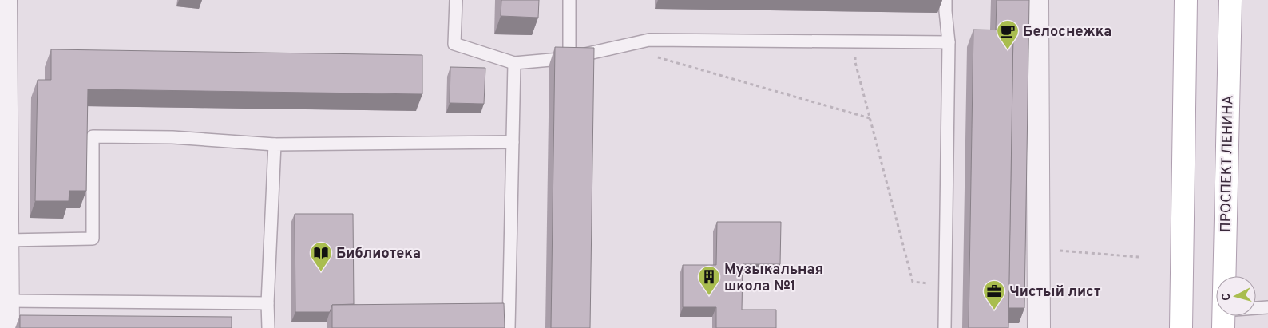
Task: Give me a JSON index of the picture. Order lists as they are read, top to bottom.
{
  "streets": {
    "main road": ["ПРОСПЕКТ ЛЕНИНА"]
  },
  "places": {
    "cafe": ["Белоснежка"],
    "library": ["Библиотека"],
    "building": ["Музыкальная школа №1"],
    "office": ["Чистый лист"]
  },
  "north": "left"
}
